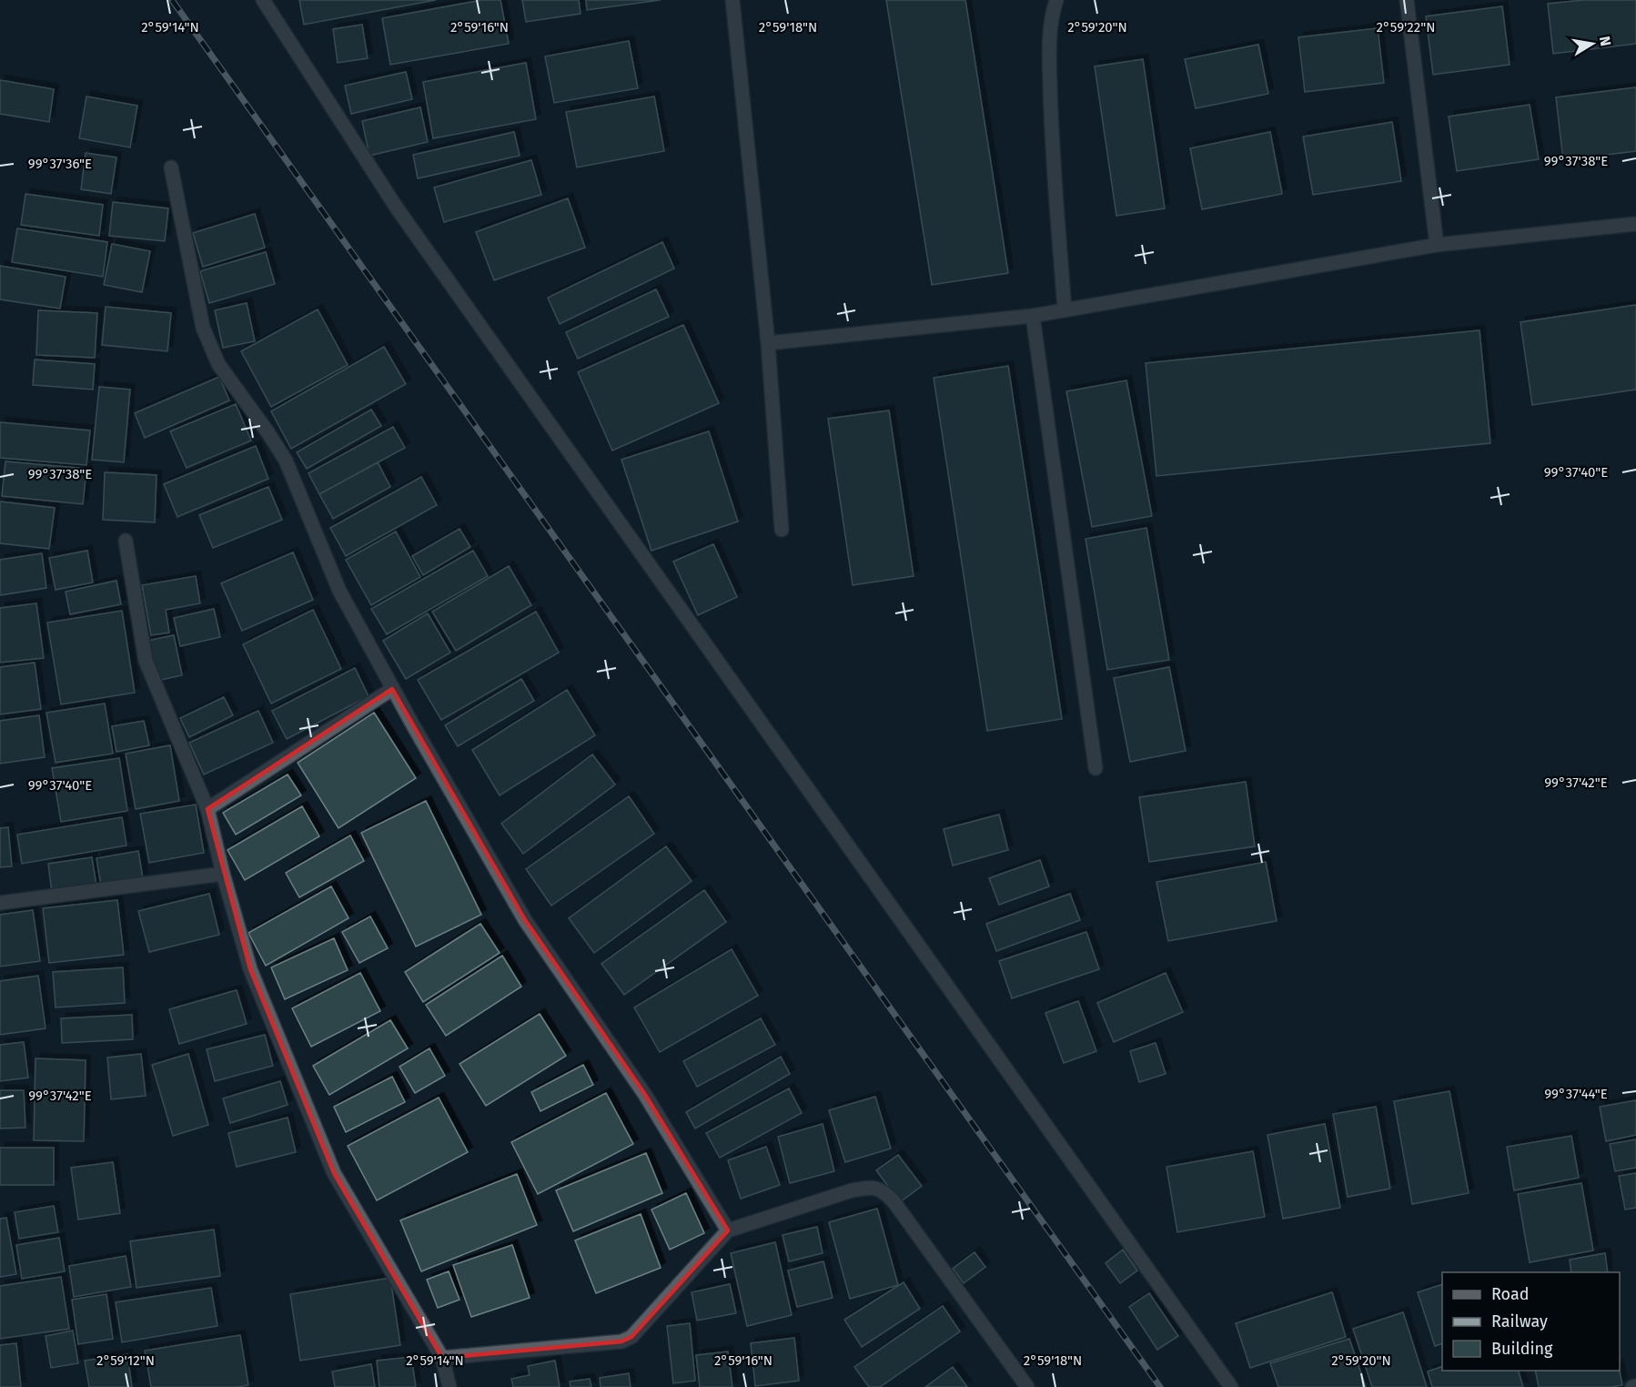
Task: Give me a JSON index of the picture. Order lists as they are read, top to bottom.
{
  "legend": ["Road", "Railway", "Building"],
  "north": "right",
  "coordinates": [
    "2°59'14\"N",
    "2°59'16\"N",
    "2°59'18\"N",
    "2°59'20\"N",
    "2°59'22\"N",
    "99°37'38\"E",
    "99°37'36\"E",
    "99°37'40\"E",
    "99°37'42\"E",
    "99°37'44\"E",
    "2°59'12\"N"
  ]
}
